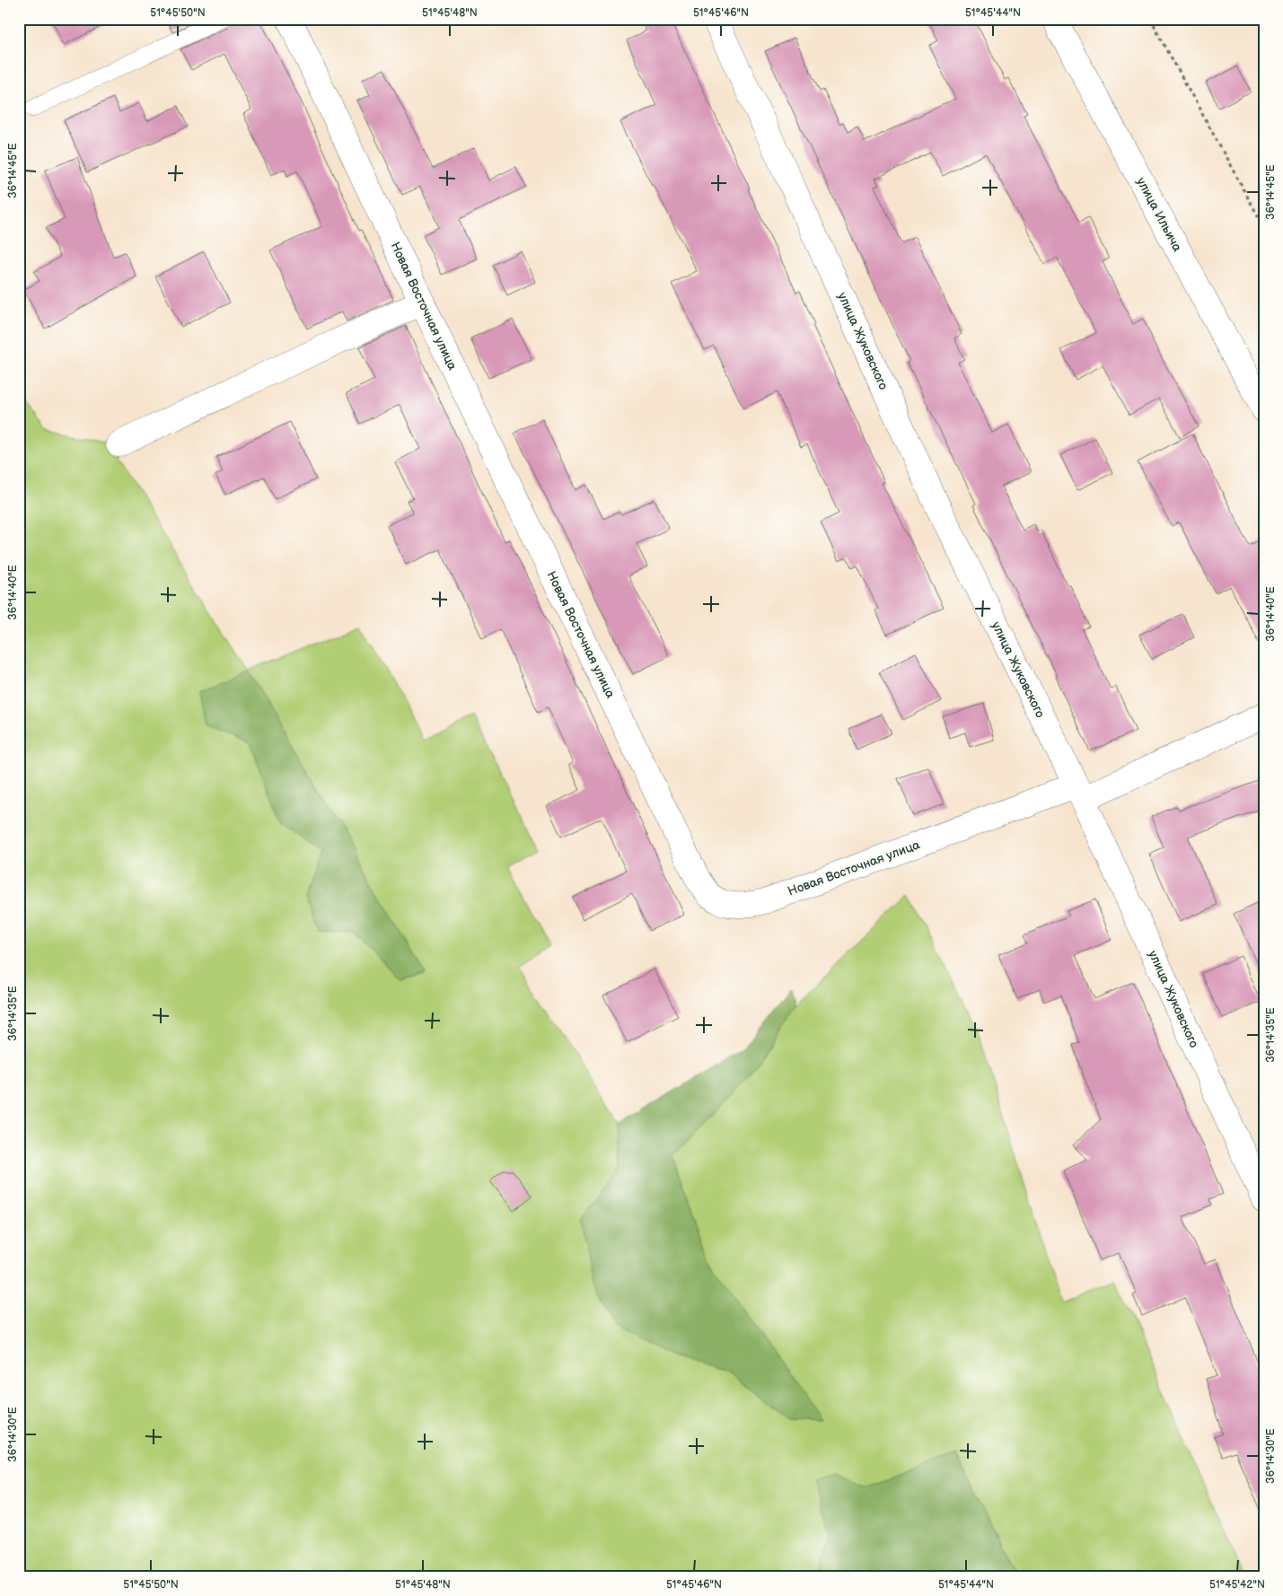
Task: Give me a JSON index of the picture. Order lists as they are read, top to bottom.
{
  "streets": {
    "street": ["улица Ильича", "Новая Восточная улица", "улица Жуковского"]
  },
  "crossings": [
    ["Новая Восточная улица", "улица Жуковского"]
  ],
  "coordinates": [
    "51°45'50\"N",
    "51°45'48\"N",
    "51°45'46\"N",
    "51°45'44\"N",
    "36°14'45\"E",
    "36°14'40\"E",
    "36°14'35\"E",
    "36°14'30\"E",
    "51°45'42\"N"
  ]
}
